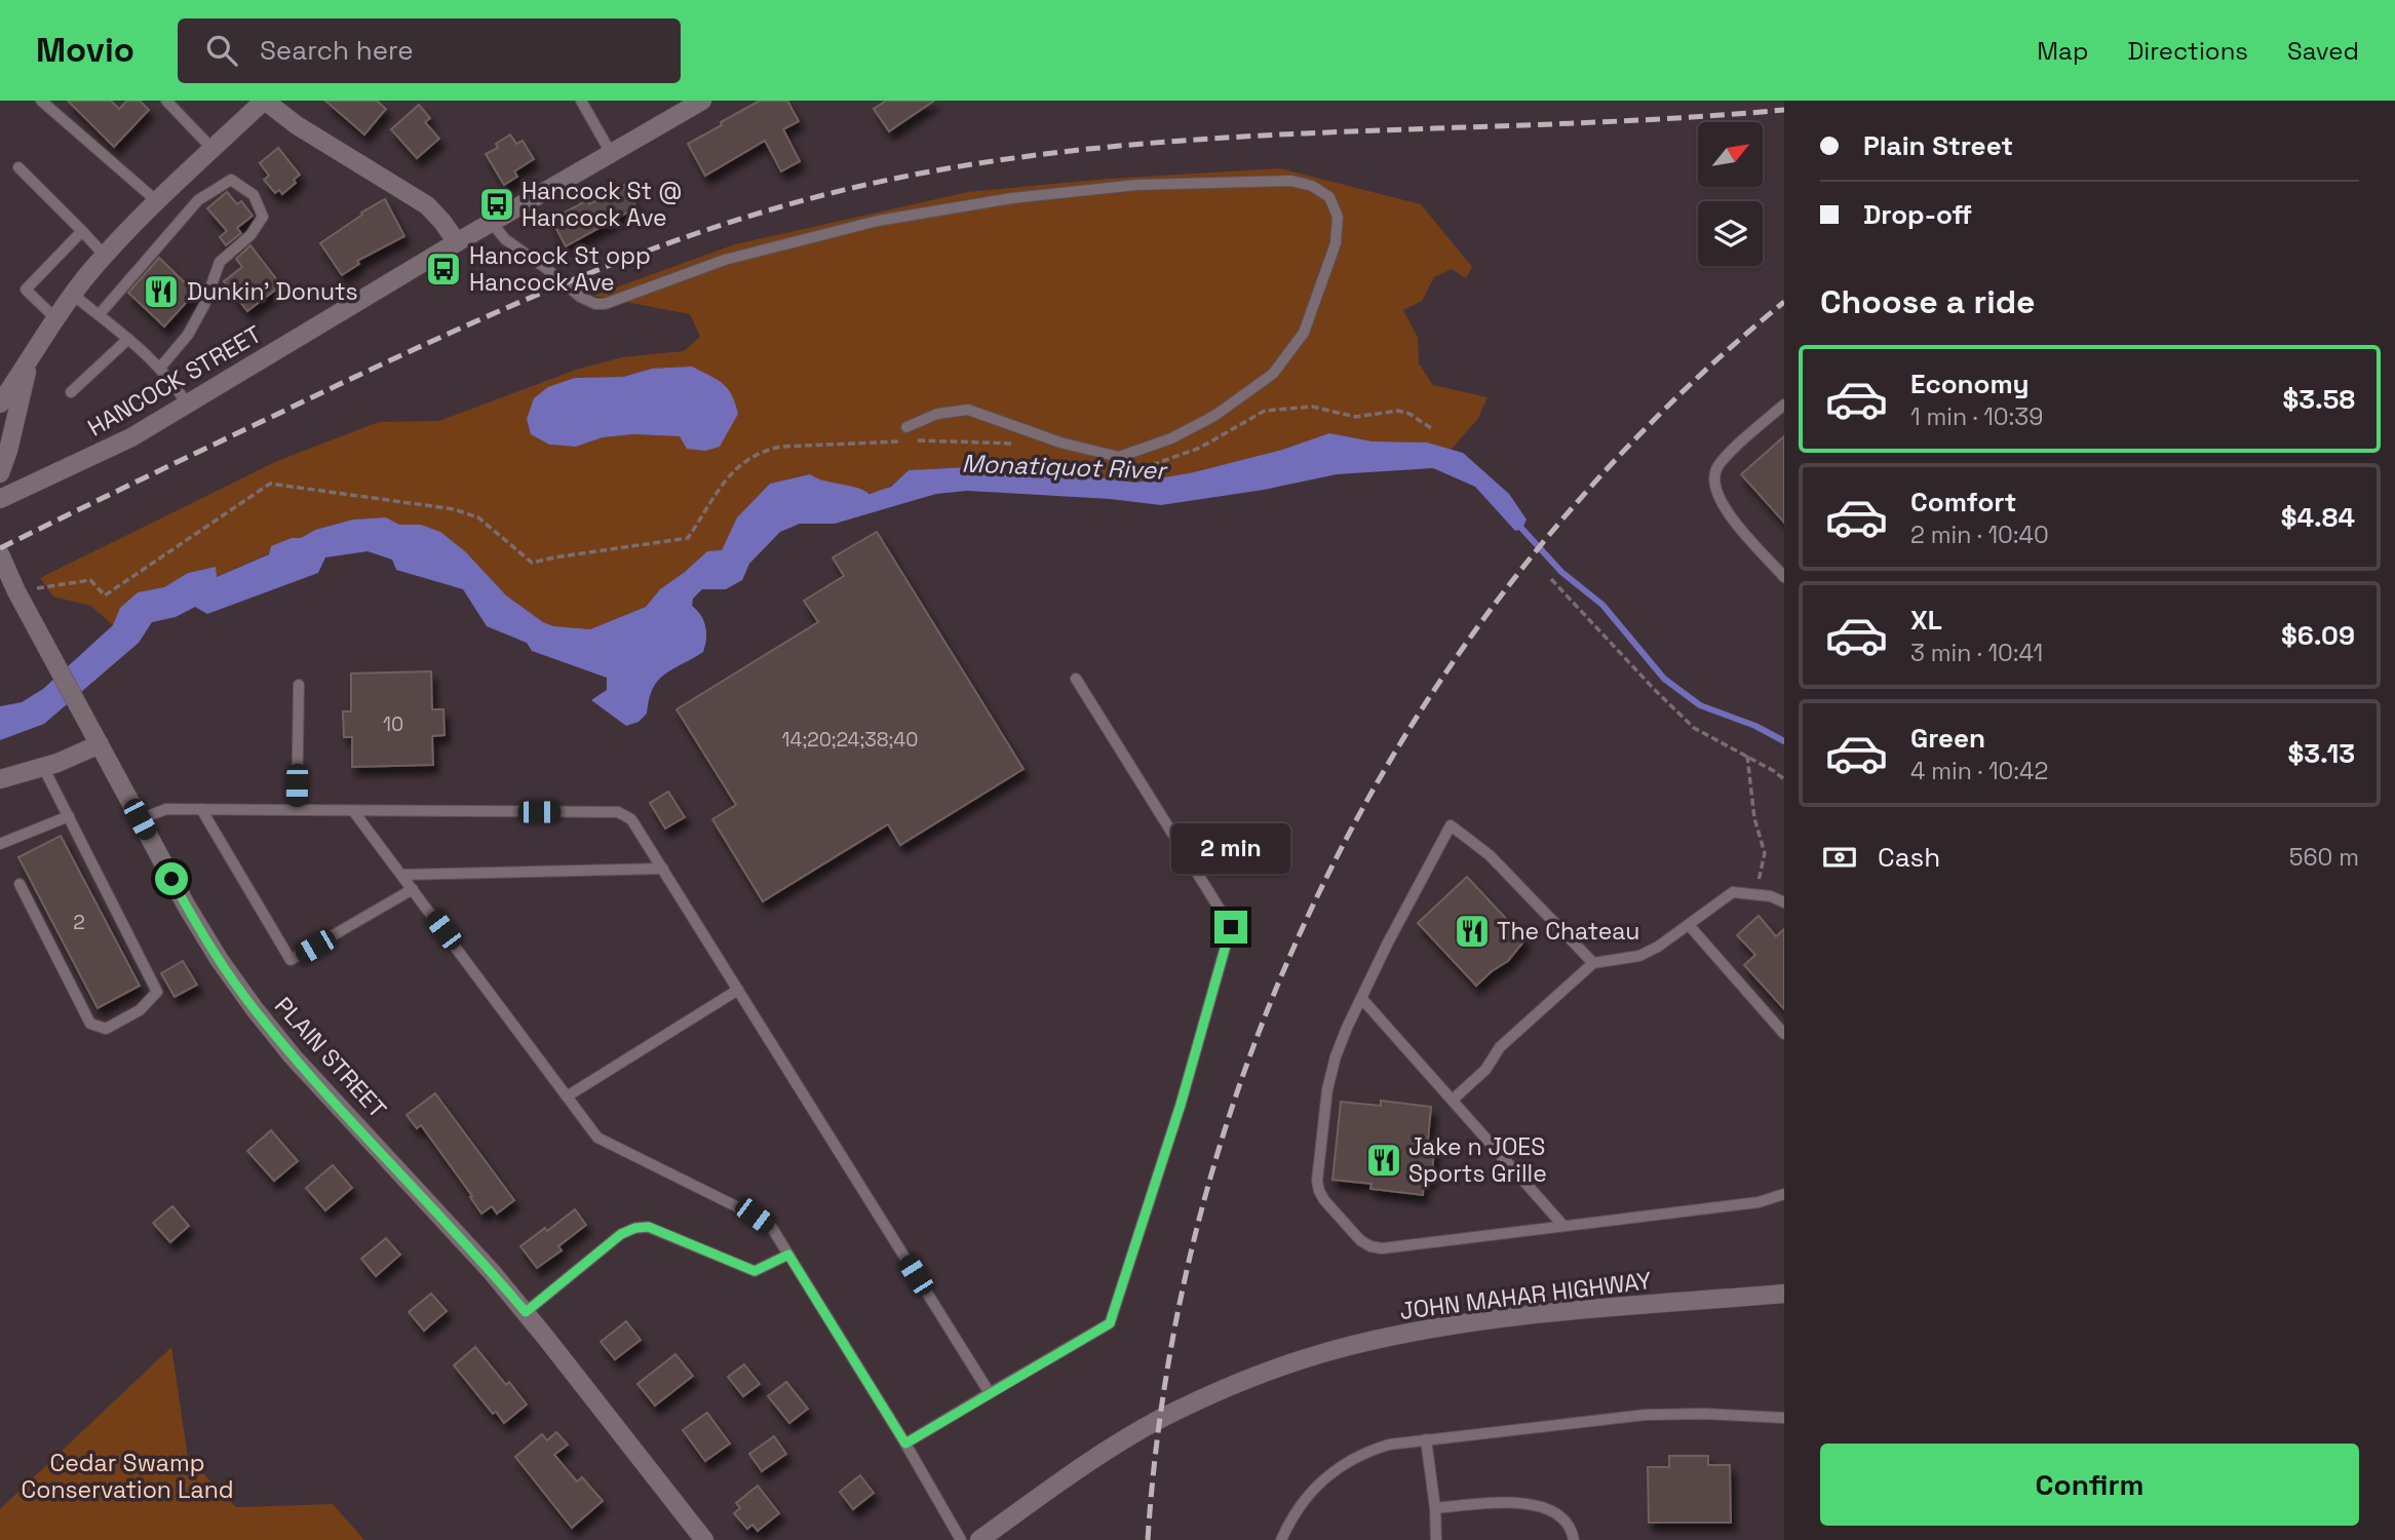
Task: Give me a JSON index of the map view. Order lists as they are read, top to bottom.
{
  "streets": {
    "main road": ["HANCOCK STREET", "PLAIN STREET", "JOHN MAHAR HIGHWAY"]
  },
  "water": ["Monatiquot River"],
  "parks": ["Cedar Swamp Conservation Land"],
  "places": {
    "bus stop": ["Hancock St @ Hancock Ave", "Hancock St opp Hancock Ave"],
    "restaurant": ["Dunkin' Donuts", "The Chateau", "Jake n JOES Sports Grille"]
  },
  "house_numbers": ["10", "14;20;24;38;40", "2"],
  "north": "top right",
  "page": {
    "header": "Movio",
    "search": "Search here",
    "nav": ["Map", "Directions", "Saved"],
    "banner": ["Plain Street", "Drop-off"],
    "heading": "Choose a ride",
    "list": [
      {
        "name": "Economy",
        "note": "1 min · 10:39",
        "value": "$3.58"
      },
      {
        "name": "Comfort",
        "note": "2 min · 10:40",
        "value": "$4.84"
      },
      {
        "name": "XL",
        "note": "3 min · 10:41",
        "value": "$6.09"
      },
      {
        "name": "Green",
        "note": "4 min · 10:42",
        "value": "$3.13"
      }
    ],
    "pay": ["Cash", "560 m"],
    "bubble": "2 min",
    "buttons": "Confirm"
  }
}
